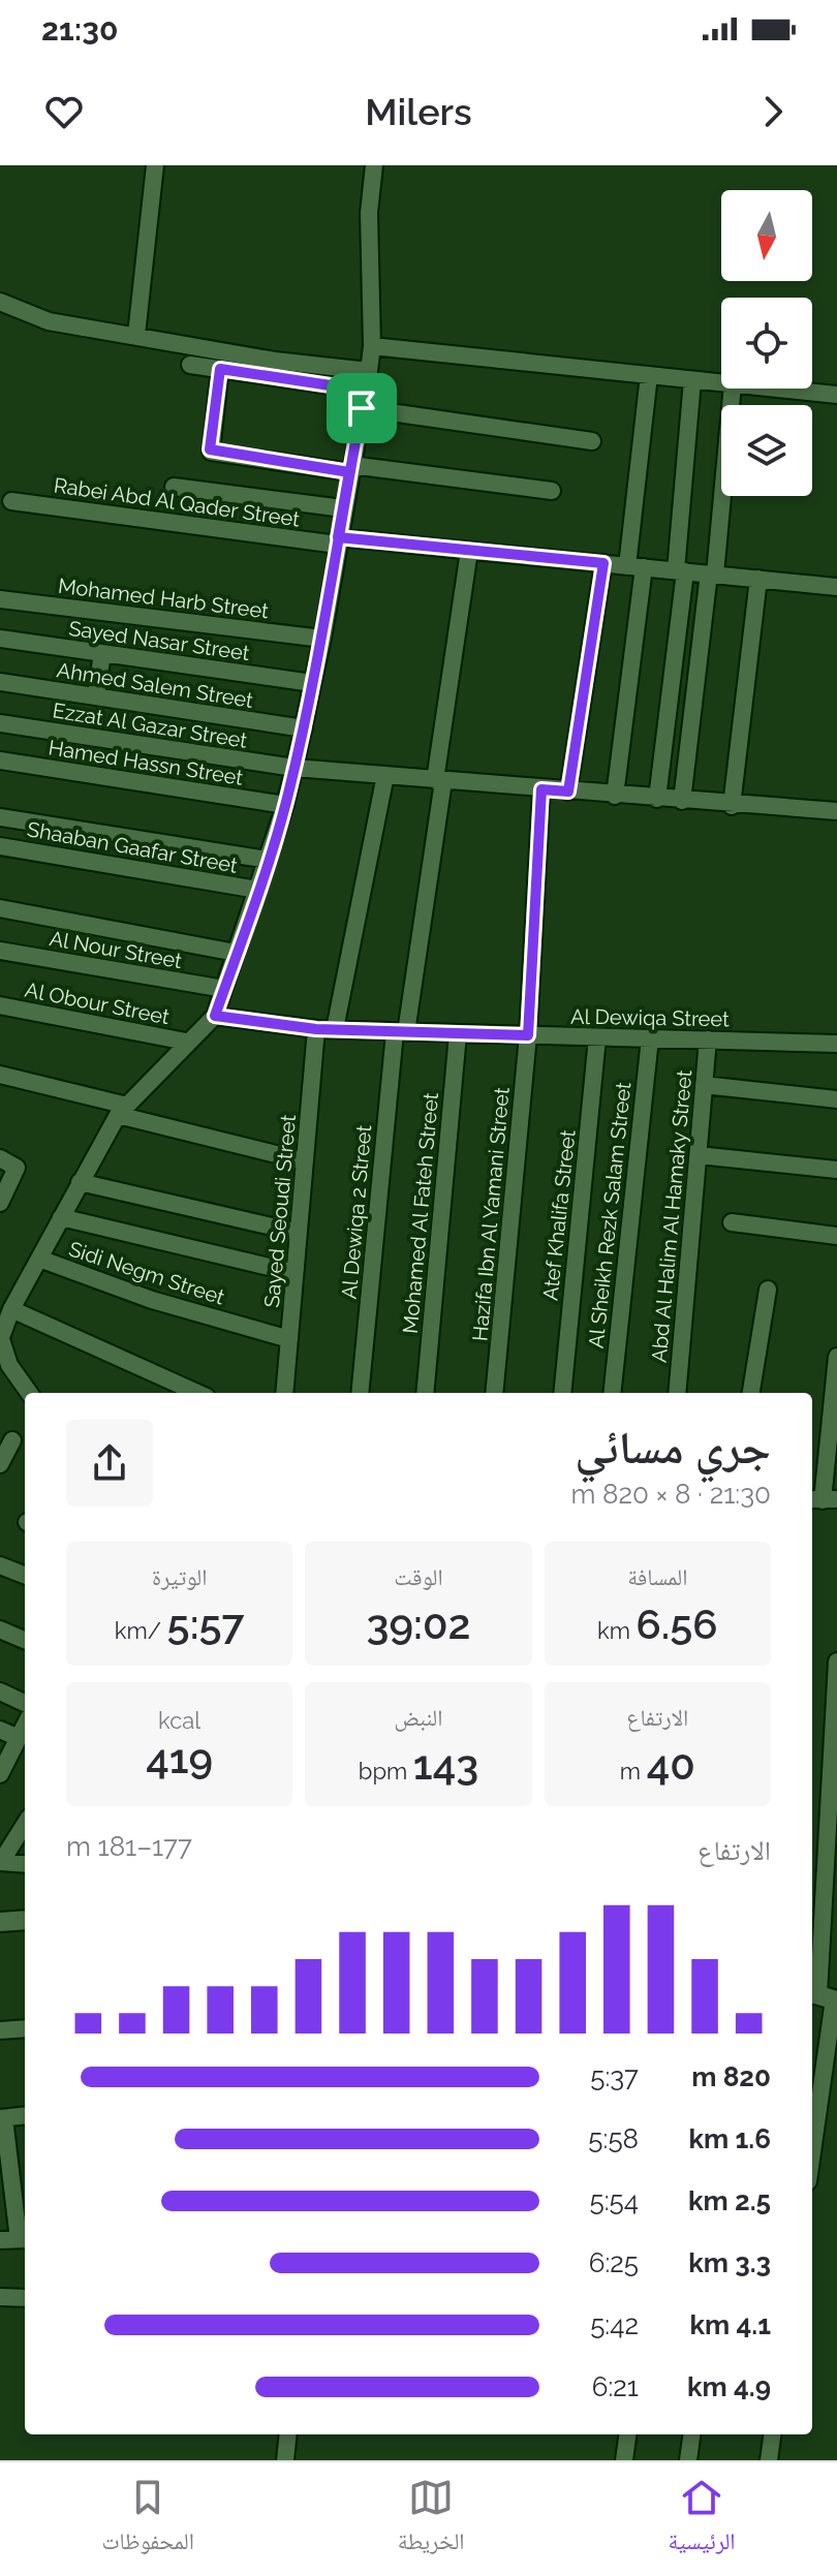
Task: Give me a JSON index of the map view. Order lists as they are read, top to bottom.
{
  "streets": {
    "street": [
      "Rabei Abd Al Qader Street",
      "Mohamed Harb Street",
      "Sayed Nasar Street",
      "Ahmed Salem Street",
      "Ezzat Al Gazar Street",
      "Hamed Hassn Street",
      "Shaaban Gaafar Street",
      "Al Nour Street",
      "Al Obour Street",
      "Al Dewiqa Street",
      "Sayed Seoudi Street",
      "Al Dewiqa 2 Street",
      "Mohamed Al Fateh Street",
      "Hazifa Ibn Al Yamani Street",
      "Atef Khalifa Street",
      "Al Sheikh Rezk Salam Street",
      "Abd Al Halim Al Hamaky Street",
      "Sidi Negm Street"
    ]
  },
  "crossings": [
    ["Rabei Abd Al Qader Street", "Al Dewiqa 2 Street"],
    ["Ezzat Al Gazar Street", "Al Dewiqa 2 Street"],
    ["Ezzat Al Gazar Street", "Hazifa Ibn Al Yamani Street"],
    ["Al Dewiqa Street", "Sayed Seoudi Street"],
    ["Al Dewiqa Street", "Al Dewiqa 2 Street"],
    ["Al Dewiqa Street", "Mohamed Al Fateh Street"],
    ["Al Dewiqa Street", "Hazifa Ibn Al Yamani Street"],
    ["Al Dewiqa Street", "Atef Khalifa Street"],
    ["Al Dewiqa Street", "Al Sheikh Rezk Salam Street"],
    ["Al Dewiqa Street", "Abd Al Halim Al Hamaky Street"],
    ["Sayed Seoudi Street", "Sidi Negm Street"]
  ],
  "north": "bottom",
  "page": {
    "status": "21:30",
    "header": "Milers",
    "heading": ["جري مسائي", "21:30 · 8 × 820 m"],
    "stats": [
      ["المسافة", "6.56 km"],
      ["الوقت", "39:02"],
      ["الوتيرة", "5:57 /km"],
      ["الارتفاع", "40 m"],
      ["النبض", "143 bpm"],
      ["kcal", "419"]
    ],
    "chart": ["الارتفاع", "177–181 m"],
    "list": [
      {
        "name": "820 m",
        "note": "5:37"
      },
      {
        "name": "1.6 km",
        "note": "5:58"
      },
      {
        "name": "2.5 km",
        "note": "5:54"
      },
      {
        "name": "3.3 km",
        "note": "6:25"
      },
      {
        "name": "4.1 km",
        "note": "5:42"
      },
      {
        "name": "4.9 km",
        "note": "6:21"
      }
    ],
    "tabs": ["الرئيسية", "الخريطة", "المحفوظات"]
  }
}
